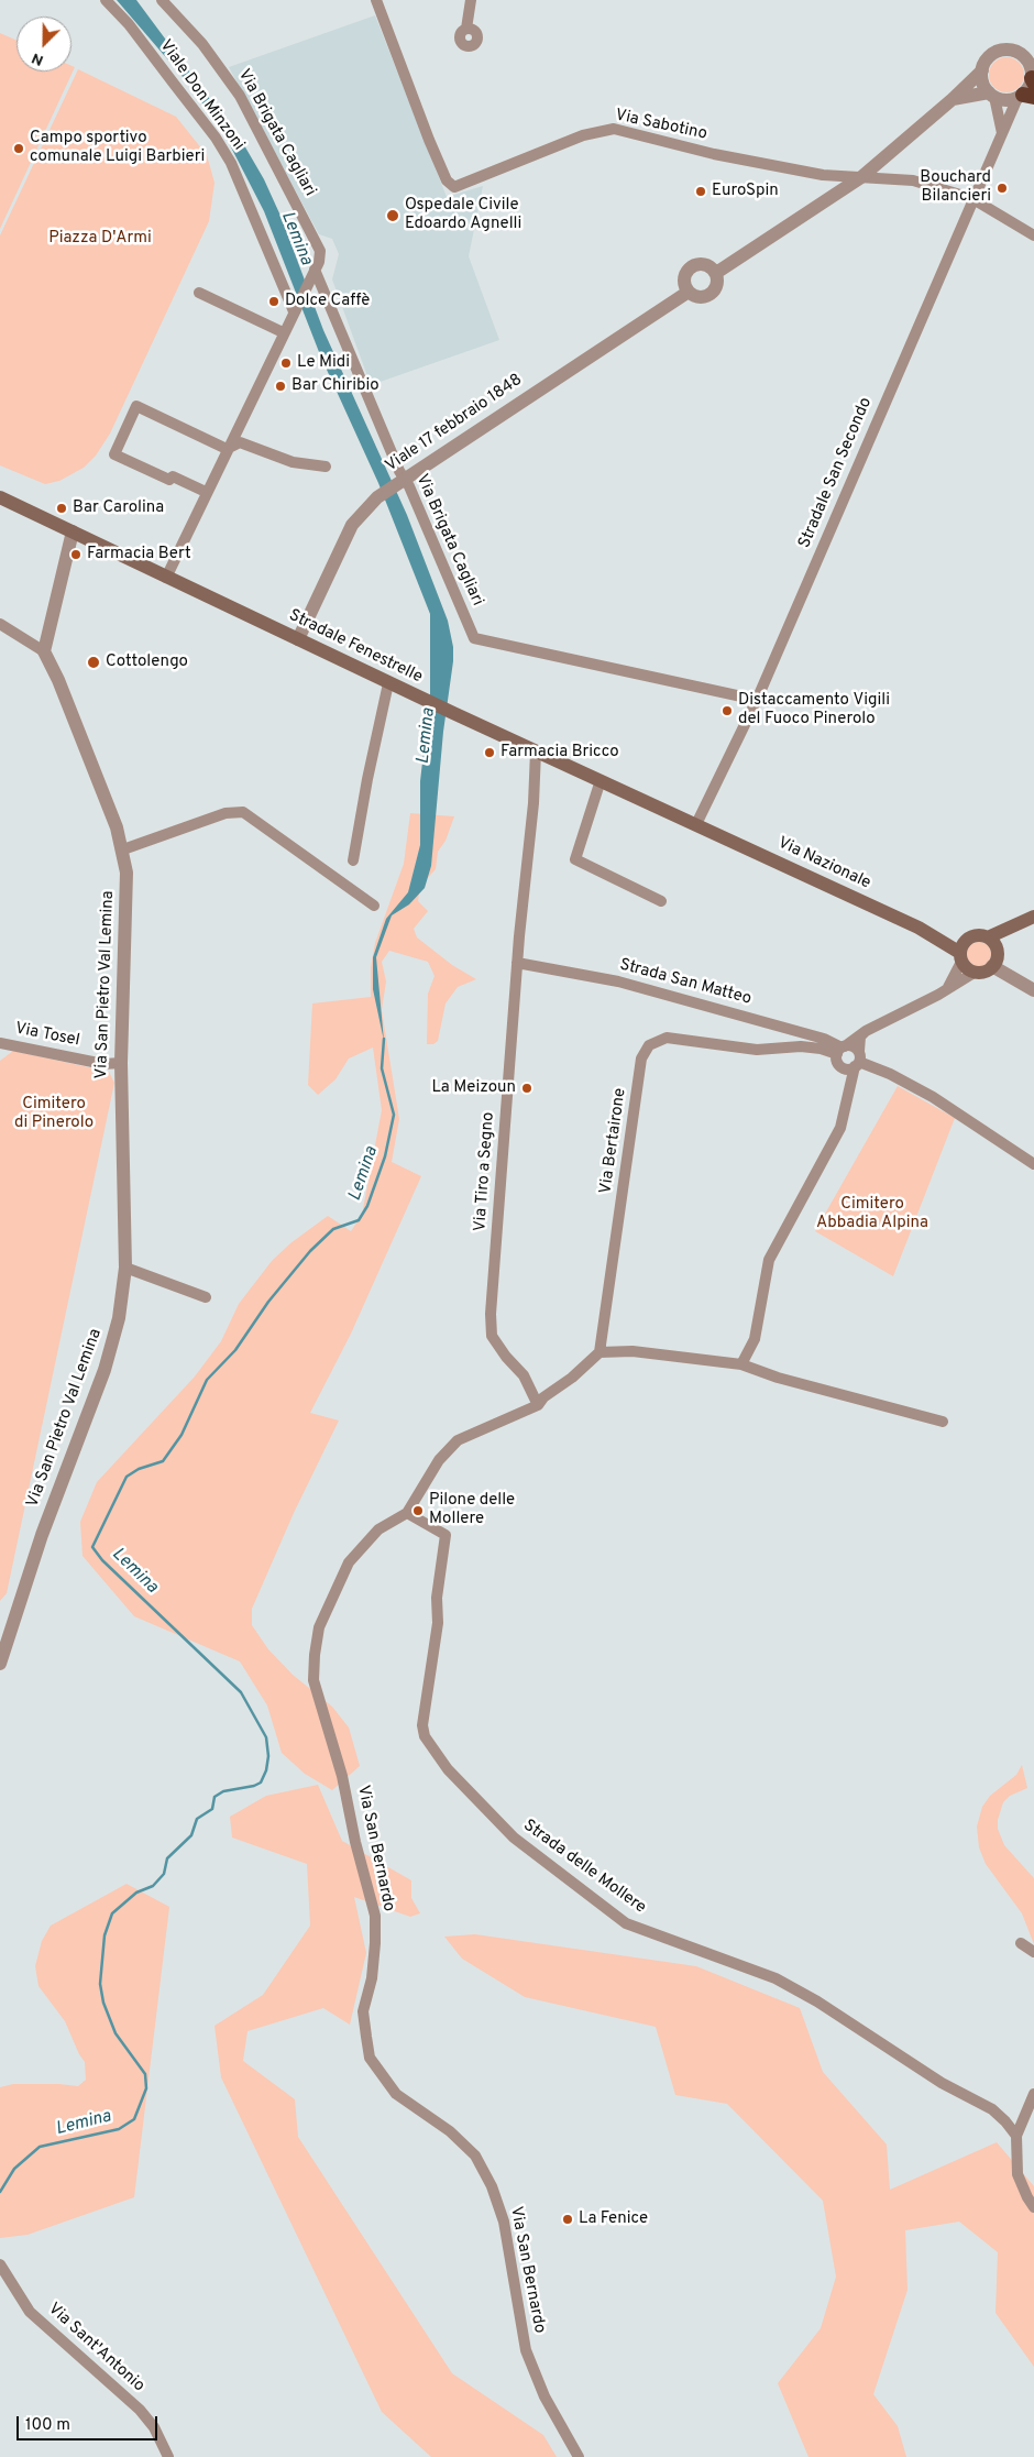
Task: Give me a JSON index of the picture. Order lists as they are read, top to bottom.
{
  "streets": {
    "main road": ["Stradale Fenestrelle", "Via Nazionale"],
    "street": [
      "Viale Don Minzoni",
      "Via Sabotino",
      "Via Brigata Cagliari",
      "Viale 17 febbraio 1848",
      "Stradale San Secondo",
      "Strada San Matteo",
      "Via San Pietro Val Lemina",
      "Via Tosel",
      "Via Bertairone",
      "Via Tiro a Segno",
      "Via San Bernardo",
      "Strada delle Mollere",
      "Via Sant'Antonio"
    ]
  },
  "crossings": [
    ["Via Sabotino", "Stradale San Secondo"],
    ["Via Brigata Cagliari", "Viale 17 febbraio 1848"],
    ["Via Brigata Cagliari", "Stradale San Secondo"],
    ["Viale 17 febbraio 1848", "Stradale Fenestrelle"],
    ["Stradale San Secondo", "Stradale Fenestrelle"],
    ["Stradale San Secondo", "Via Nazionale"],
    ["Stradale Fenestrelle", "Via Nazionale"],
    ["Stradale Fenestrelle", "Via Tiro a Segno"],
    ["Strada San Matteo", "Via Bertairone"],
    ["Strada San Matteo", "Via Tiro a Segno"],
    ["Via San Pietro Val Lemina", "Via Tosel"],
    ["Via San Bernardo", "Strada delle Mollere"]
  ],
  "water": ["Lemina"],
  "parks": ["Piazza D'Armi", "Cimitero di Pinerolo", "Cimitero Abbadia Alpina"],
  "places": [
    "Campo sportivo comunale Luigi Barbieri",
    "Bouchard Bilancieri",
    "EuroSpin",
    "Ospedale Civile Edoardo Agnelli",
    "Dolce Caffè",
    "Le Midi",
    "Bar Chiribio",
    "Bar Carolina",
    "Farmacia Bert",
    "Cottolengo",
    "Distaccamento Vigili del Fuoco Pinerolo",
    "Farmacia Bricco",
    "La Meizoun",
    "Pilone delle Mollere",
    "La Fenice"
  ],
  "scale_bar": "100 m",
  "north": "bottom left"
}
